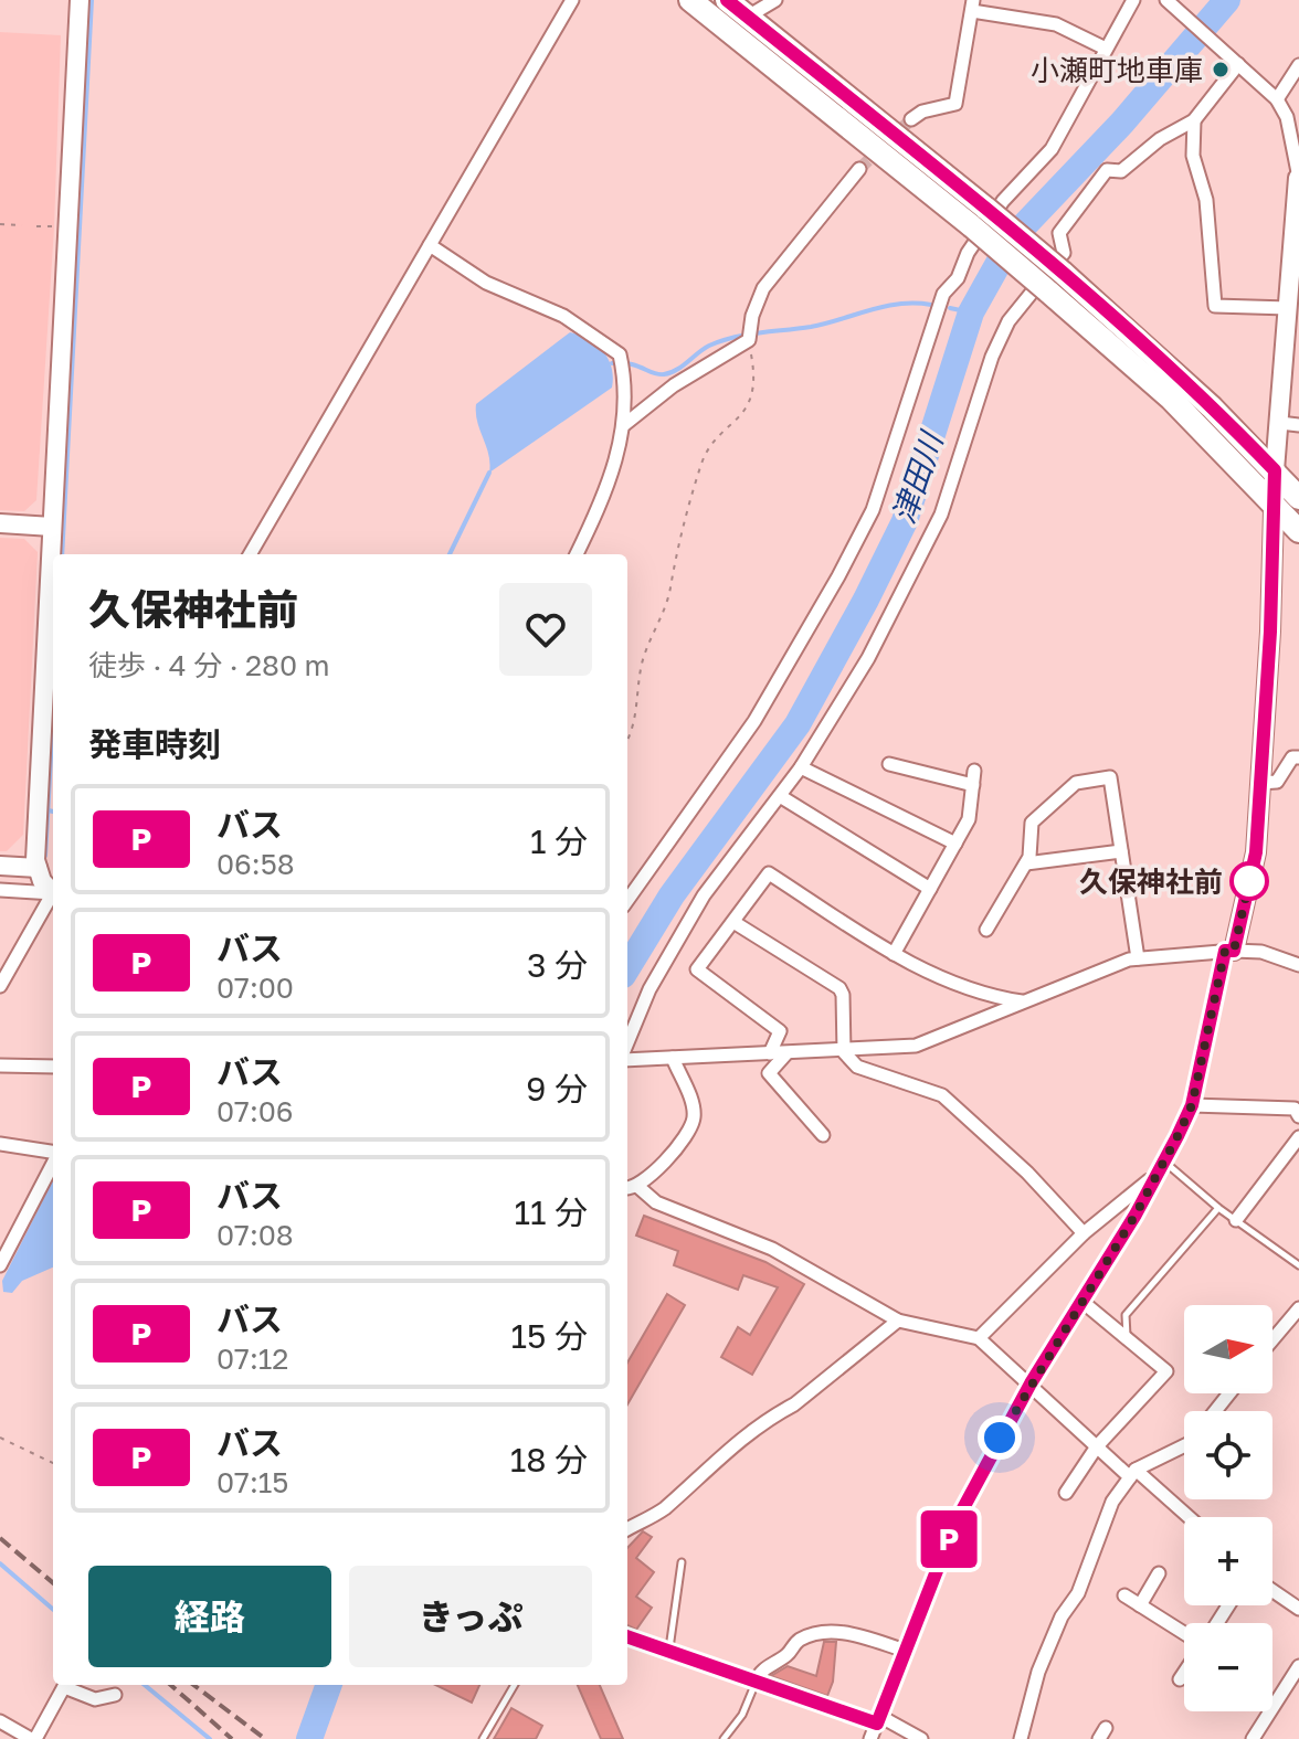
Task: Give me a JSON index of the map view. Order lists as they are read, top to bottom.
{
  "water": ["津田川"],
  "places": ["小瀬町地車庫", "久保神社前"],
  "lines": ["bus line P"],
  "north": "right",
  "page": {
    "on_map": "P",
    "heading": [
      ["久保神社前", "徒歩 · 4 分 · 280 m"],
      "発車時刻"
    ],
    "list": [
      {
        "mark": "P",
        "name": "バス",
        "note": "06:58",
        "value": "1 分"
      },
      {
        "mark": "P",
        "name": "バス",
        "note": "07:00",
        "value": "3 分"
      },
      {
        "mark": "P",
        "name": "バス",
        "note": "07:06",
        "value": "9 分"
      },
      {
        "mark": "P",
        "name": "バス",
        "note": "07:08",
        "value": "11 分"
      },
      {
        "mark": "P",
        "name": "バス",
        "note": "07:12",
        "value": "15 分"
      },
      {
        "mark": "P",
        "name": "バス",
        "note": "07:15",
        "value": "18 分"
      }
    ],
    "map_buttons": ["+", "−"],
    "buttons": ["経路", "きっぷ"]
  }
}
